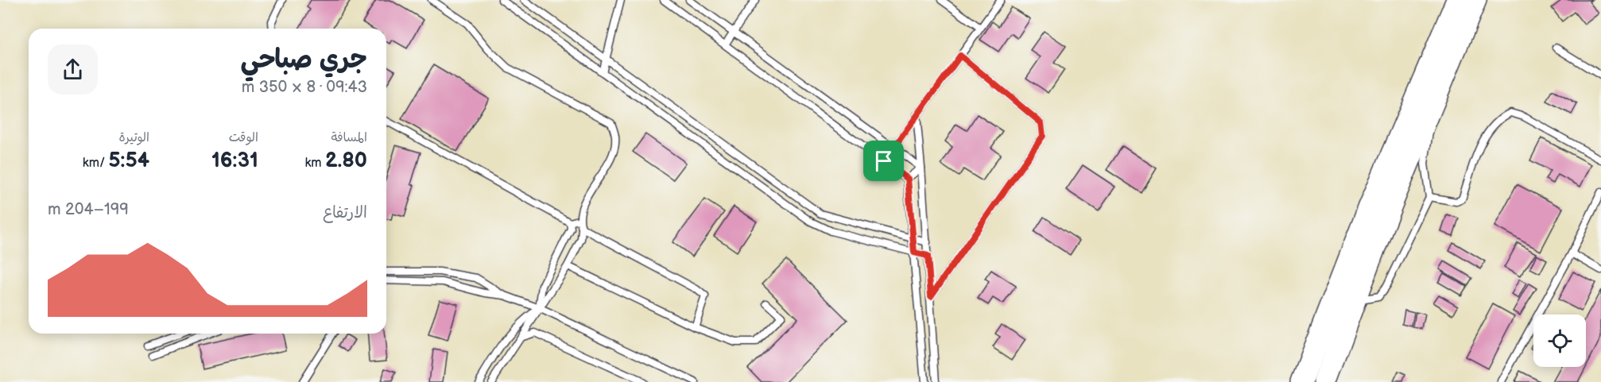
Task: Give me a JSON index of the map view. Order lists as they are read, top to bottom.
{
  "page": {
    "heading": ["جري صباحي", "09:43 · 8 × 350 m"],
    "stats": [
      ["المسافة", "2.80 km"],
      ["الوقت", "16:31"],
      ["الوتيرة", "5:54 /km"]
    ],
    "chart": ["الارتفاع", "199–204 m"]
  }
}
